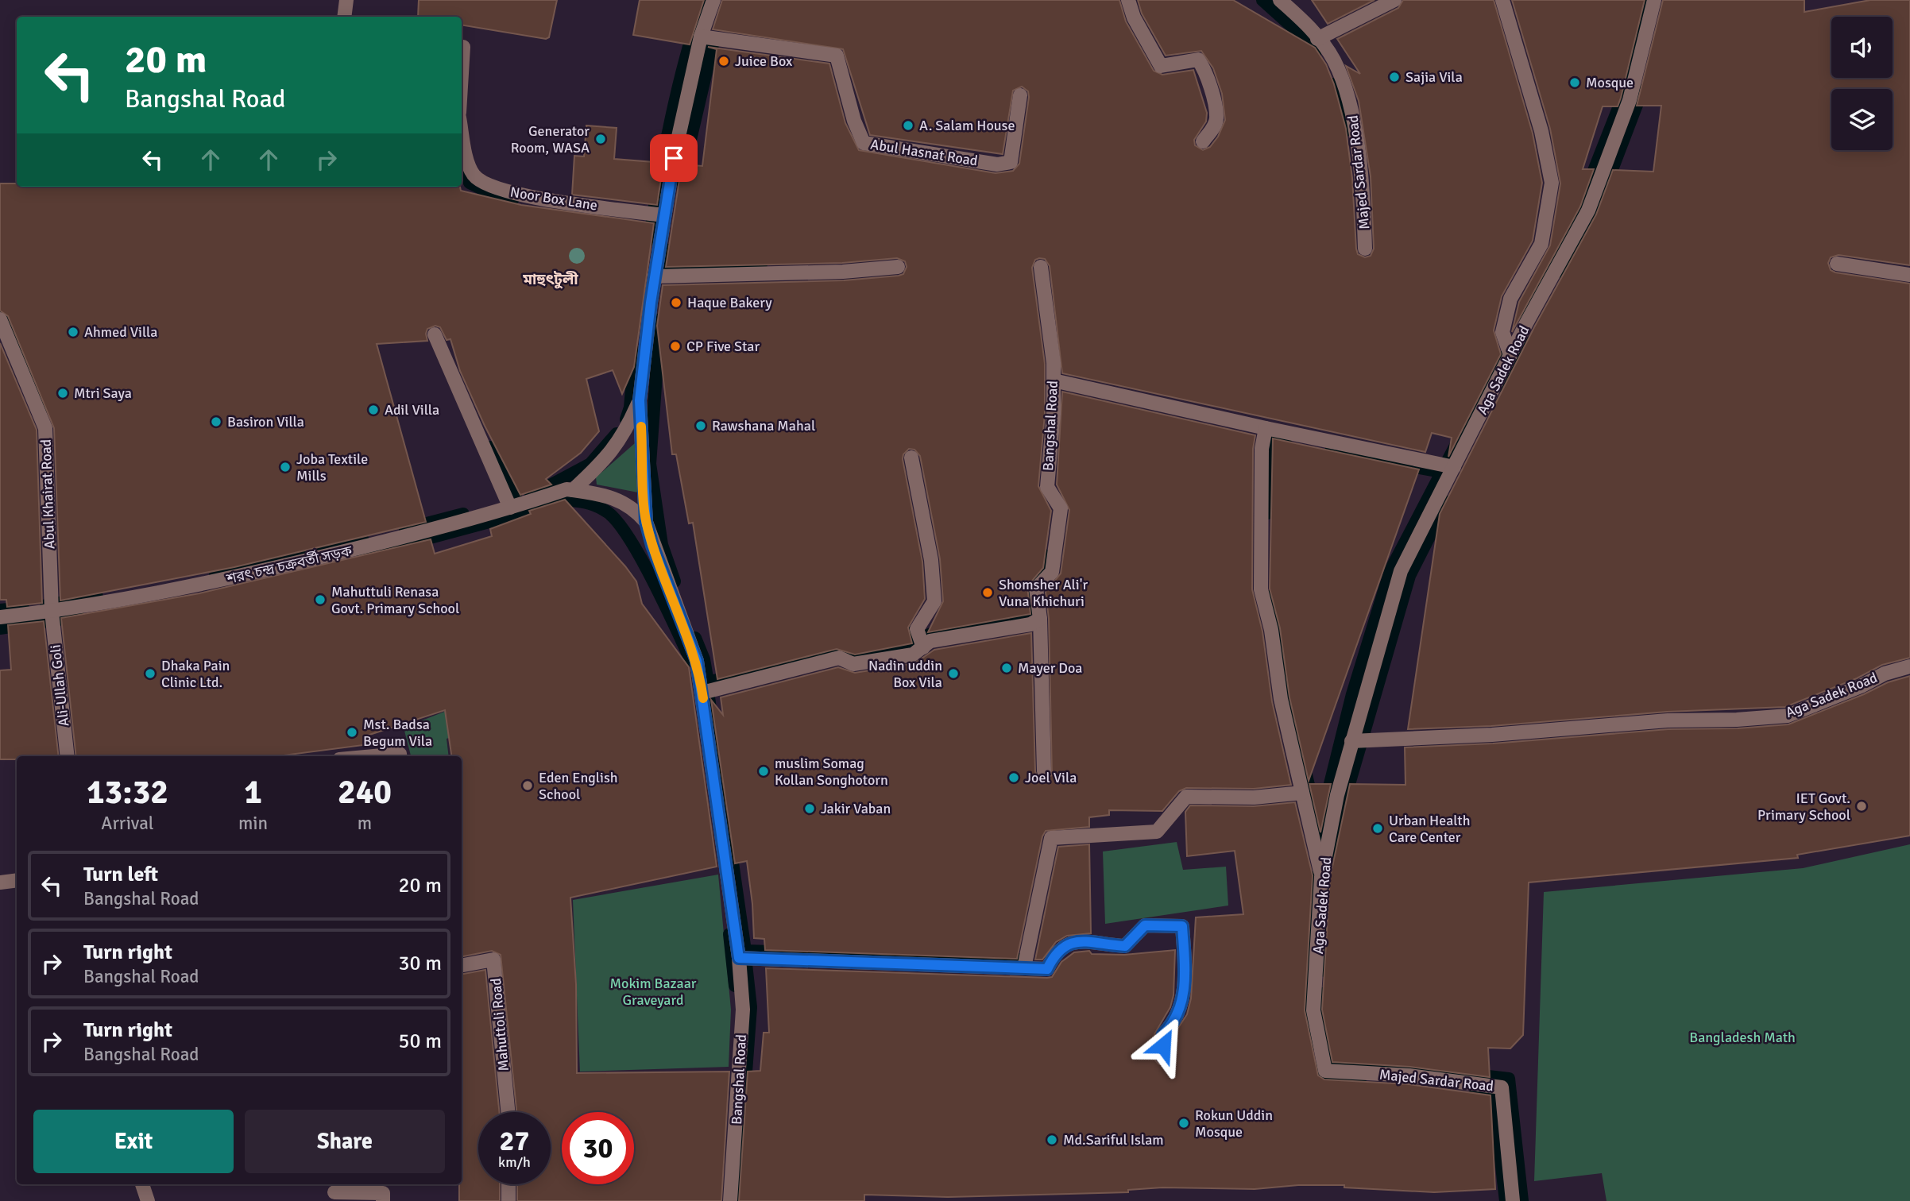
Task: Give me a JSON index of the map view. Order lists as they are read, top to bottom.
{
  "streets": {
    "street": [
      "Abul Hasnat Road",
      "Majed Sardar Road",
      "Noor Box Lane",
      "Aga Sadek Road",
      "Bangshal Road",
      "Abul Khairat Road",
      "শরৎ চন্দ্র চক্রবর্তী সড়ক",
      "Ali-Ullah Goli",
      "Mahuttoli Road"
    ]
  },
  "crossings": [
    ["Majed Sardar Road", "Aga Sadek Road"],
    ["Bangshal Road", "শরৎ চন্দ্র চক্রবর্তী সড়ক"],
    ["Abul Khairat Road", "শরৎ চন্দ্র চক্রবর্তী সড়ক"],
    ["Abul Khairat Road", "Ali-Ullah Goli"],
    ["শরৎ চন্দ্র চক্রবর্তী সড়ক", "Ali-Ullah Goli"]
  ],
  "districts": ["মাহুৎটুলী"],
  "parks": ["Mokim Bazaar Graveyard", "Bangladesh Math"],
  "places": [
    "Juice Box",
    "Sajia Vila",
    "Mosque",
    "A. Salam House",
    "Generator Room, WASA",
    "Haque Bakery",
    "Ahmed Villa",
    "CP Five Star",
    "Mtri Saya",
    "Adil Villa",
    "Basiron Villa",
    "Rawshana Mahal",
    "Joba Textile Mills",
    "Shomsher Ali'r Vuna Khichuri",
    "Mahuttuli Renasa Govt. Primary School",
    "Mayer Doa",
    "Dhaka Pain Clinic Ltd.",
    "Nadin uddin Box Vila",
    "Mst. Badsa Begum Vila",
    "muslim Somag Kollan Songhotorn",
    "Joel Vila",
    "Eden English School",
    "IET Govt. Primary School",
    "Jakir Vaban",
    "Urban Health Care Center",
    "Rokun Uddin Mosque",
    "Md.Sariful Islam"
  ],
  "page": {
    "turn": ["20 m", "Bangshal Road"],
    "eta": [
      "13:32",
      "Arrival",
      "1",
      "min",
      "240",
      "m"
    ],
    "list": [
      {
        "name": "Turn left",
        "note": "Bangshal Road",
        "value": "20 m"
      },
      {
        "name": "Turn right",
        "note": "Bangshal Road",
        "value": "30 m"
      },
      {
        "name": "Turn right",
        "note": "Bangshal Road",
        "value": "50 m"
      }
    ],
    "buttons": ["Exit", "Share"],
    "speed": "27 km/h",
    "limit": "30"
  }
}
